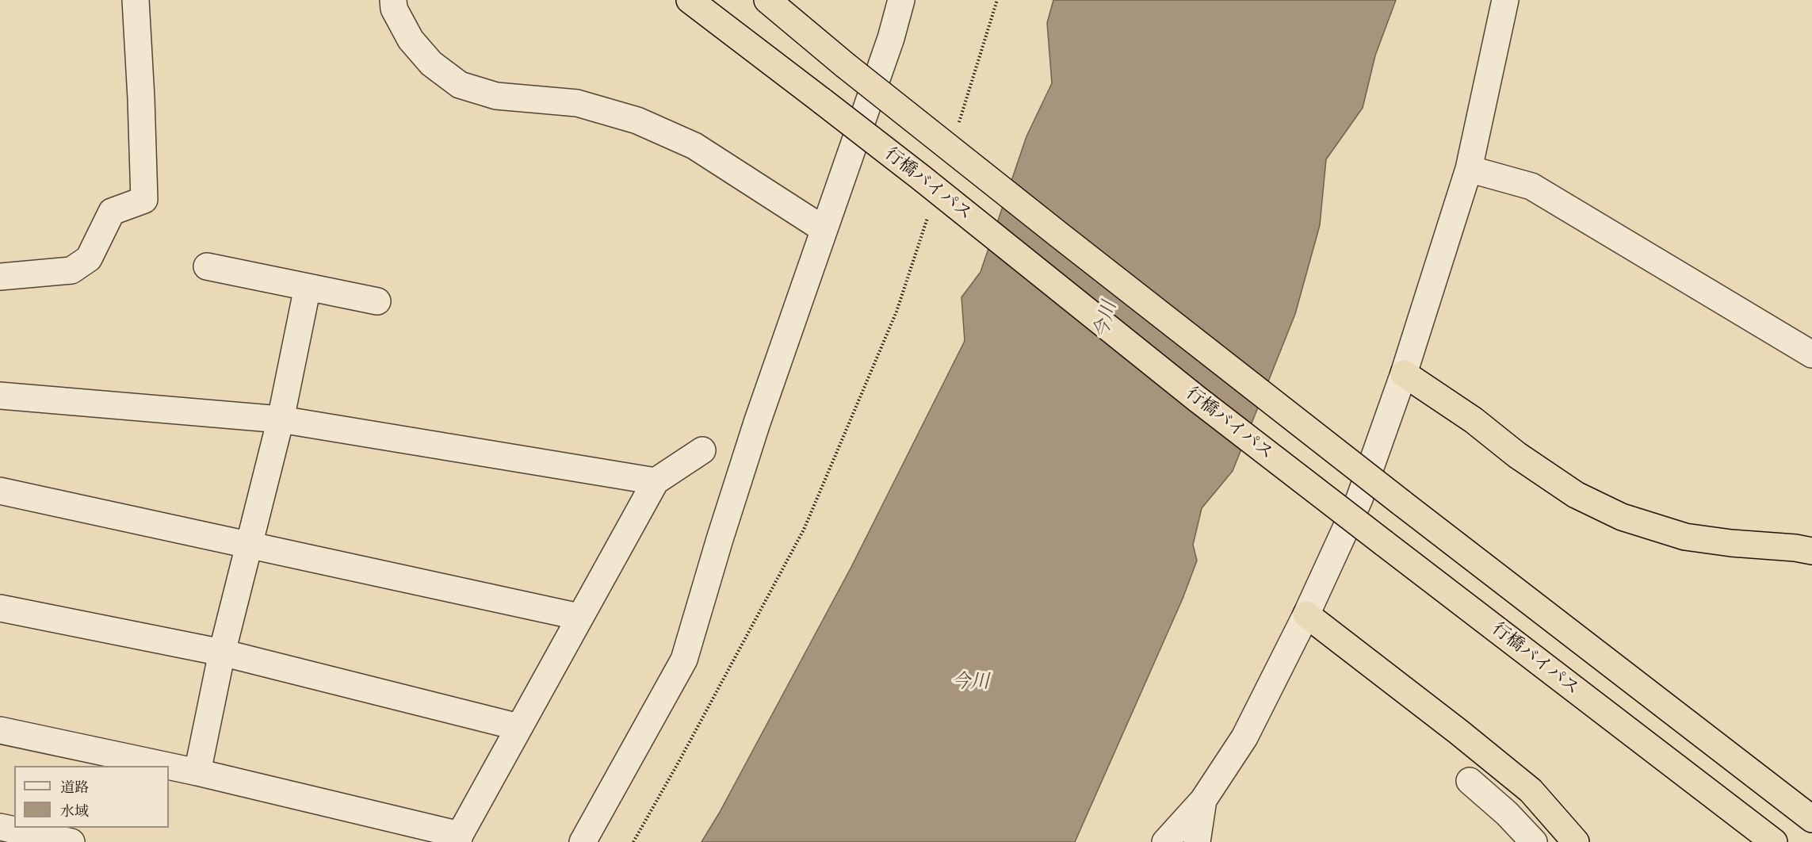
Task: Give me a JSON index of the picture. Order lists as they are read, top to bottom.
{
  "streets": {
    "highway": ["行橋バイパス"]
  },
  "water": ["今川"],
  "legend": ["道路", "水域"]
}
